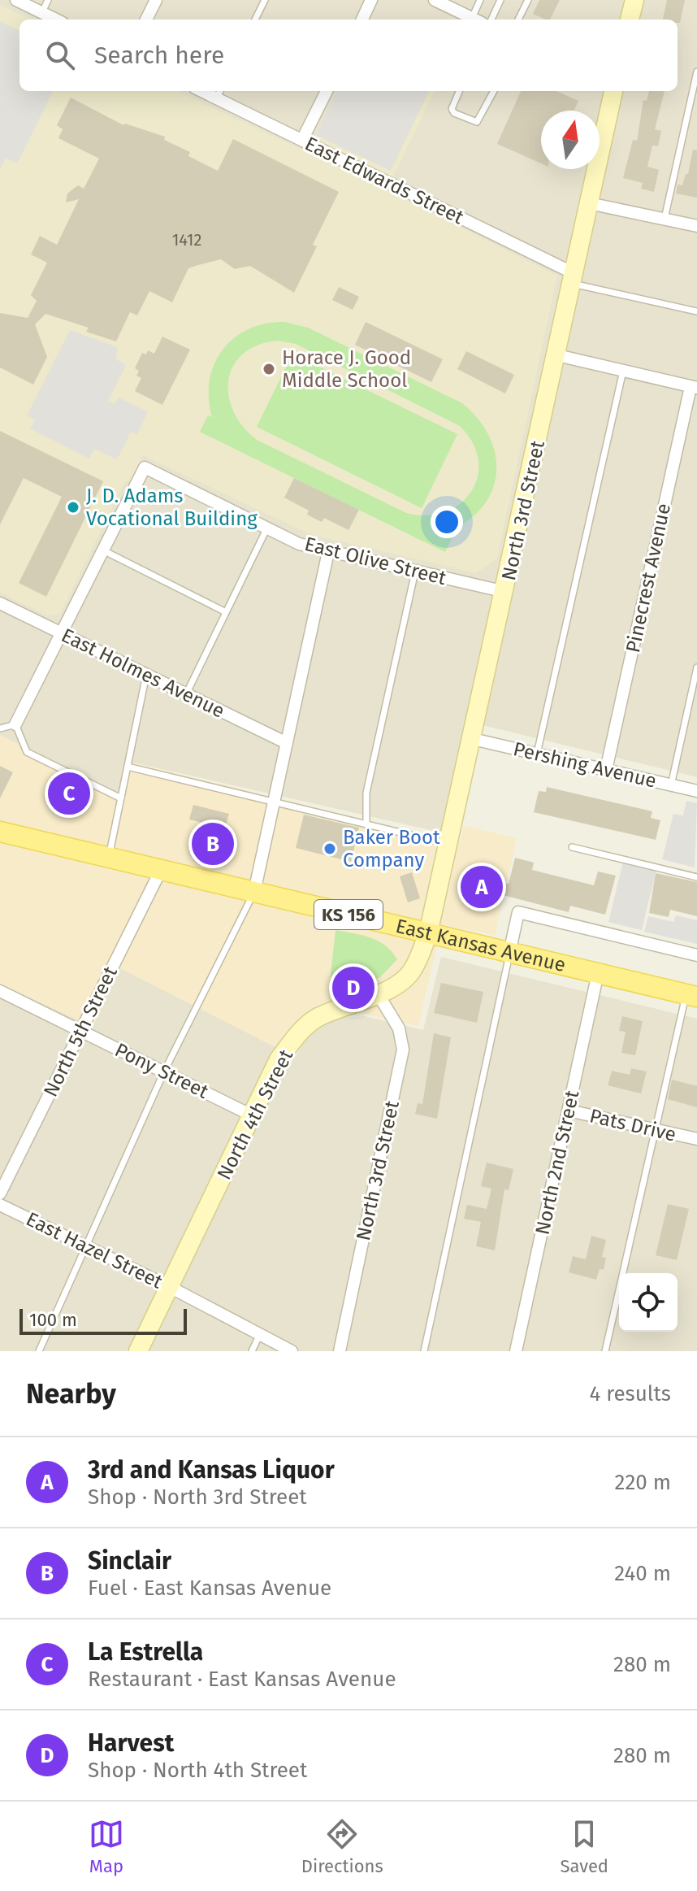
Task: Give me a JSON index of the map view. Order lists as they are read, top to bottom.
{
  "streets": {
    "main road": [
      "North 3rd Street",
      "KS 156",
      "East Kansas Avenue",
      "North 4th Street"
    ],
    "street": [
      "East Edwards Street",
      "East Olive Street",
      "Pinecrest Avenue",
      "East Holmes Avenue",
      "Pershing Avenue",
      "North 5th Street",
      "Pony Street",
      "Pats Drive",
      "North 2nd Street",
      "East Hazel Street"
    ]
  },
  "crossings": [
    ["East Edwards Street", "North 3rd Street"],
    ["North 3rd Street", "East Olive Street"],
    ["North 3rd Street", "Pershing Avenue"],
    ["North 3rd Street", "East Kansas Avenue"],
    ["North 3rd Street", "North 4th Street"],
    ["Pinecrest Avenue", "Pershing Avenue"],
    ["East Kansas Avenue", "North 5th Street"],
    ["East Kansas Avenue", "North 4th Street"],
    ["East Kansas Avenue", "North 2nd Street"],
    ["North 5th Street", "Pony Street"],
    ["Pony Street", "North 4th Street"],
    ["North 4th Street", "East Hazel Street"],
    ["Pats Drive", "North 2nd Street"]
  ],
  "places": ["Horace J. Good Middle School", "J. D. Adams Vocational Building", "Baker Boot Company"],
  "house_numbers": ["1412"],
  "scale_bar": "100 m",
  "north": "top",
  "page": {
    "search": "Search here",
    "pins": [
      "C",
      "B",
      "A",
      "D"
    ],
    "scale": "100 m",
    "heading": ["Nearby", "4 results"],
    "list": [
      {
        "mark": "A",
        "name": "3rd and Kansas Liquor",
        "note": "Shop · North 3rd Street",
        "value": "220 m"
      },
      {
        "mark": "B",
        "name": "Sinclair",
        "note": "Fuel · East Kansas Avenue",
        "value": "240 m"
      },
      {
        "mark": "C",
        "name": "La Estrella",
        "note": "Restaurant · East Kansas Avenue",
        "value": "280 m"
      },
      {
        "mark": "D",
        "name": "Harvest",
        "note": "Shop · North 4th Street",
        "value": "280 m"
      }
    ],
    "nav": ["Map", "Directions", "Saved"]
  }
}
